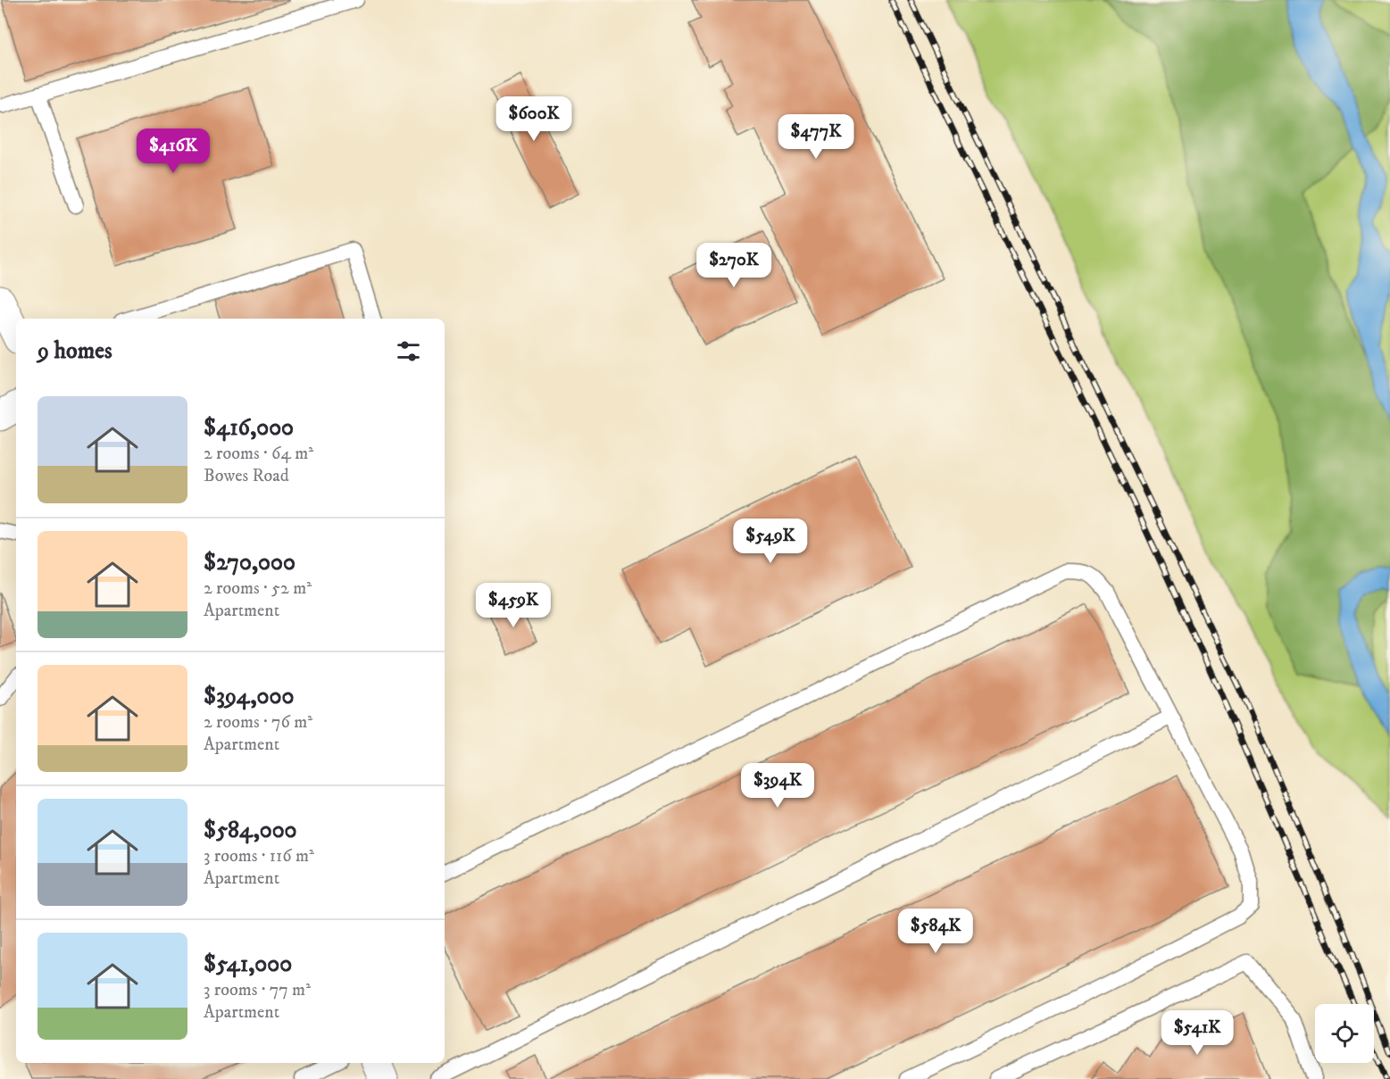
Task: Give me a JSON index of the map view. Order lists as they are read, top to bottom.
{
  "page": {
    "price": [
      "$600K",
      "$477K",
      "$416K",
      "$270K",
      "$549K",
      "$459K",
      "$394K",
      "$584K",
      "$541K"
    ],
    "heading": "9 homes",
    "list": [
      {
        "name": "$416,000",
        "note": "2 rooms · 64 m² · Bowes Road"
      },
      {
        "name": "$270,000",
        "note": "2 rooms · 52 m² · Apartment"
      },
      {
        "name": "$394,000",
        "note": "2 rooms · 76 m² · Apartment"
      },
      {
        "name": "$584,000",
        "note": "3 rooms · 116 m² · Apartment"
      },
      {
        "name": "$541,000",
        "note": "3 rooms · 77 m² · Apartment"
      }
    ]
  }
}
